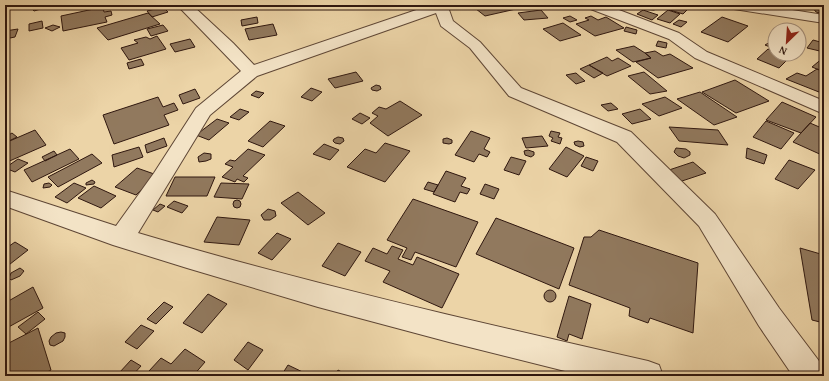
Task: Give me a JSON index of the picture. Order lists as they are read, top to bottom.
{
  "north": "bottom left"
}
